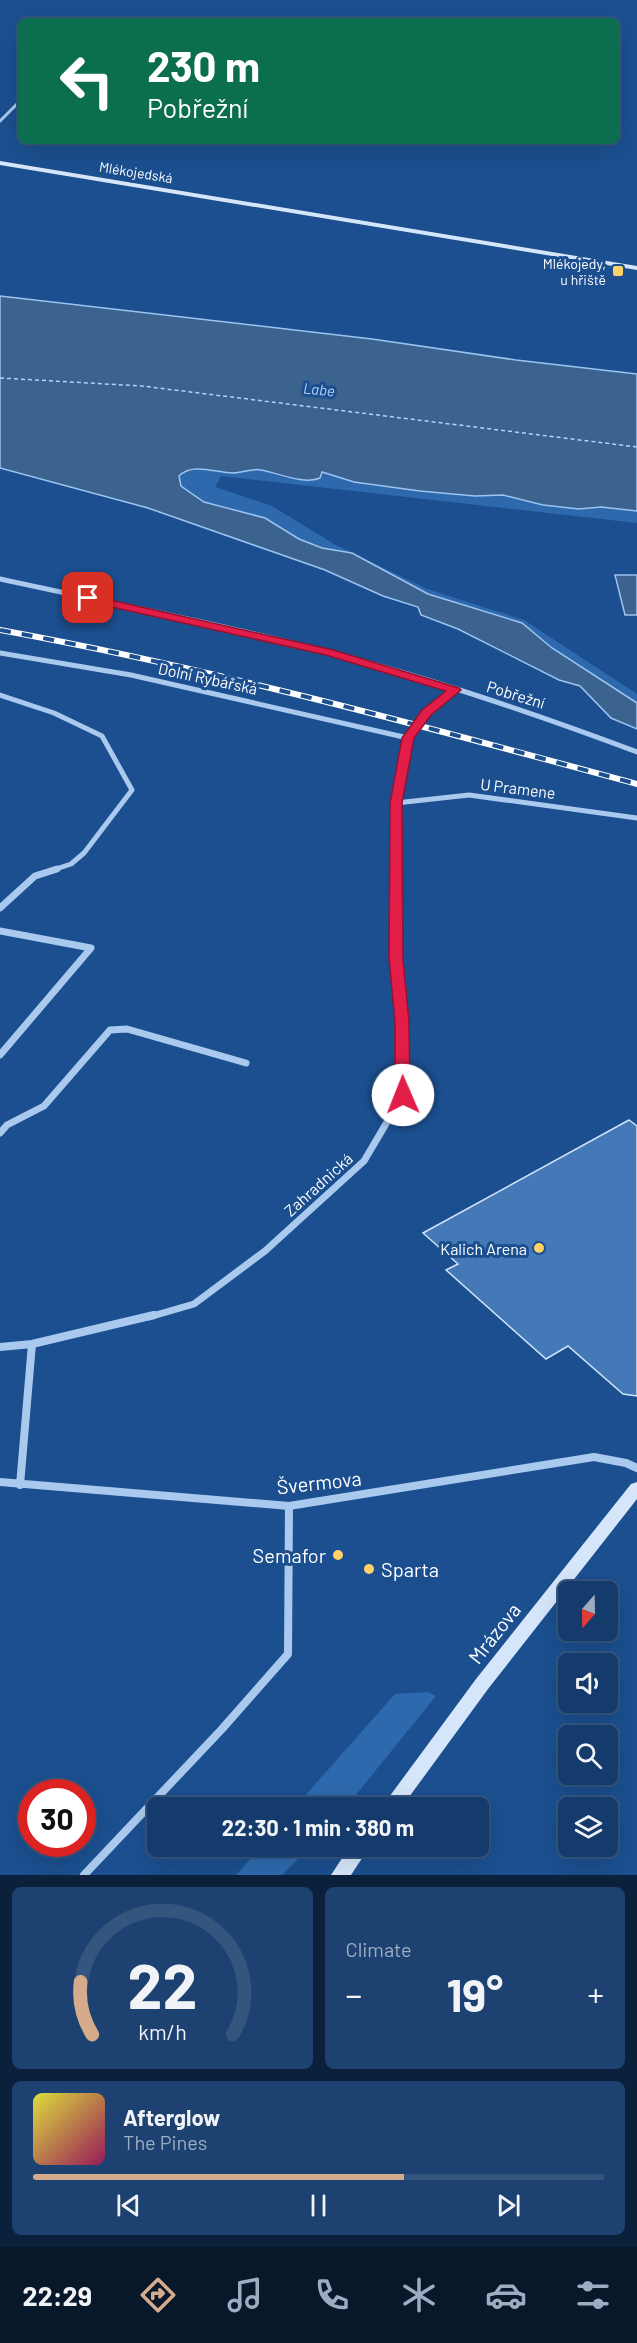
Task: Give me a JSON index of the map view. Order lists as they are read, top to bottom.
{
  "streets": {
    "street": [
      "Mlékojedská",
      "Dolní Rybářská",
      "Pobřežní",
      "U Pramene",
      "Zahradnická",
      "Švermova",
      "Mrázova"
    ]
  },
  "crossings": [
    ["Dolní Rybářská", "Zahradnická"],
    ["Pobřežní", "Zahradnická"],
    ["U Pramene", "Zahradnická"]
  ],
  "water": ["Labe"],
  "places": {
    "transit": ["Mlékojedy, u hřiště"],
    "other": ["Kalich Arena", "Semafor", "Sparta"]
  },
  "north": "bottom",
  "page": {
    "turn": ["230 m", "Pobřežní"],
    "limit": "30",
    "trip": "22:30 · 1 min · 380 m",
    "tile": "Climate",
    "heat": ["−", "19°", "+"],
    "song": ["Afterglow", "The Pines"],
    "tabs": "22:29",
    "gauge": ["22", "km/h"]
  }
}
